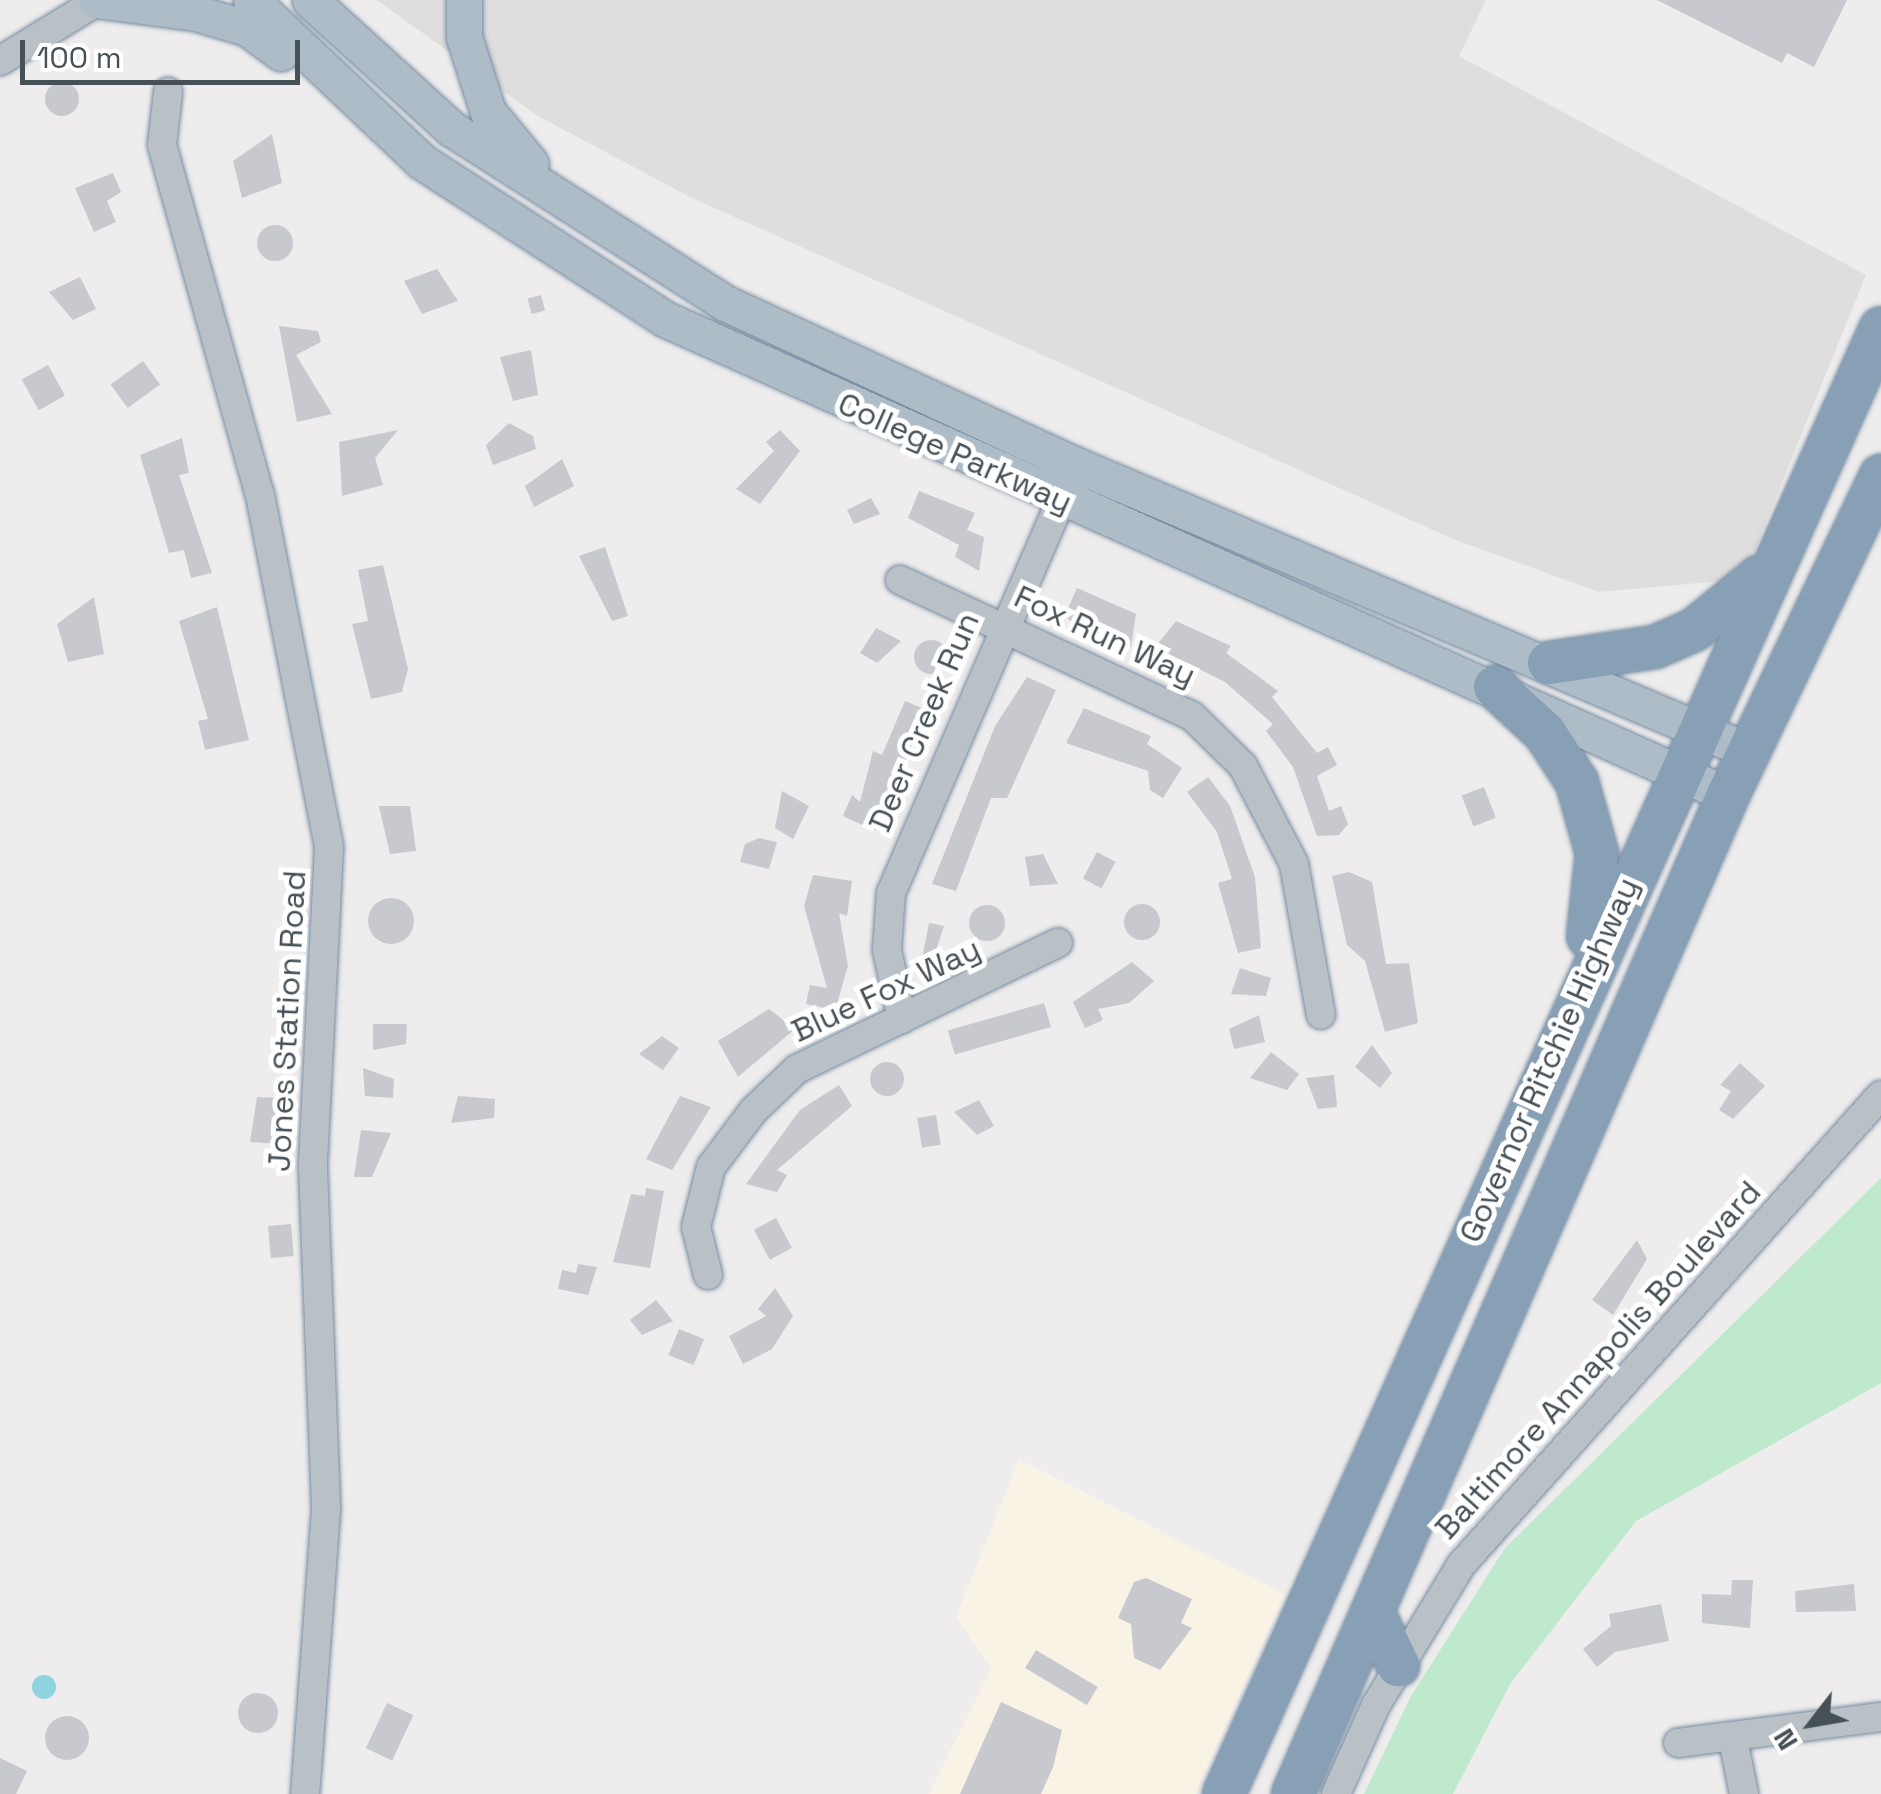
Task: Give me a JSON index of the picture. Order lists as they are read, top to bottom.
{
  "streets": {
    "highway": ["Governor Ritchie Highway"],
    "main road": ["College Parkway"],
    "street": [
      "Fox Run Way",
      "Deer Creek Run",
      "Blue Fox Way",
      "Jones Station Road",
      "Baltimore Annapolis Boulevard"
    ]
  },
  "crossings": [
    ["College Parkway", "Deer Creek Run"],
    ["College Parkway", "Governor Ritchie Highway"],
    ["Fox Run Way", "Deer Creek Run"],
    ["Deer Creek Run", "Blue Fox Way"]
  ],
  "scale_bar": "100 m",
  "north": "bottom left"
}
